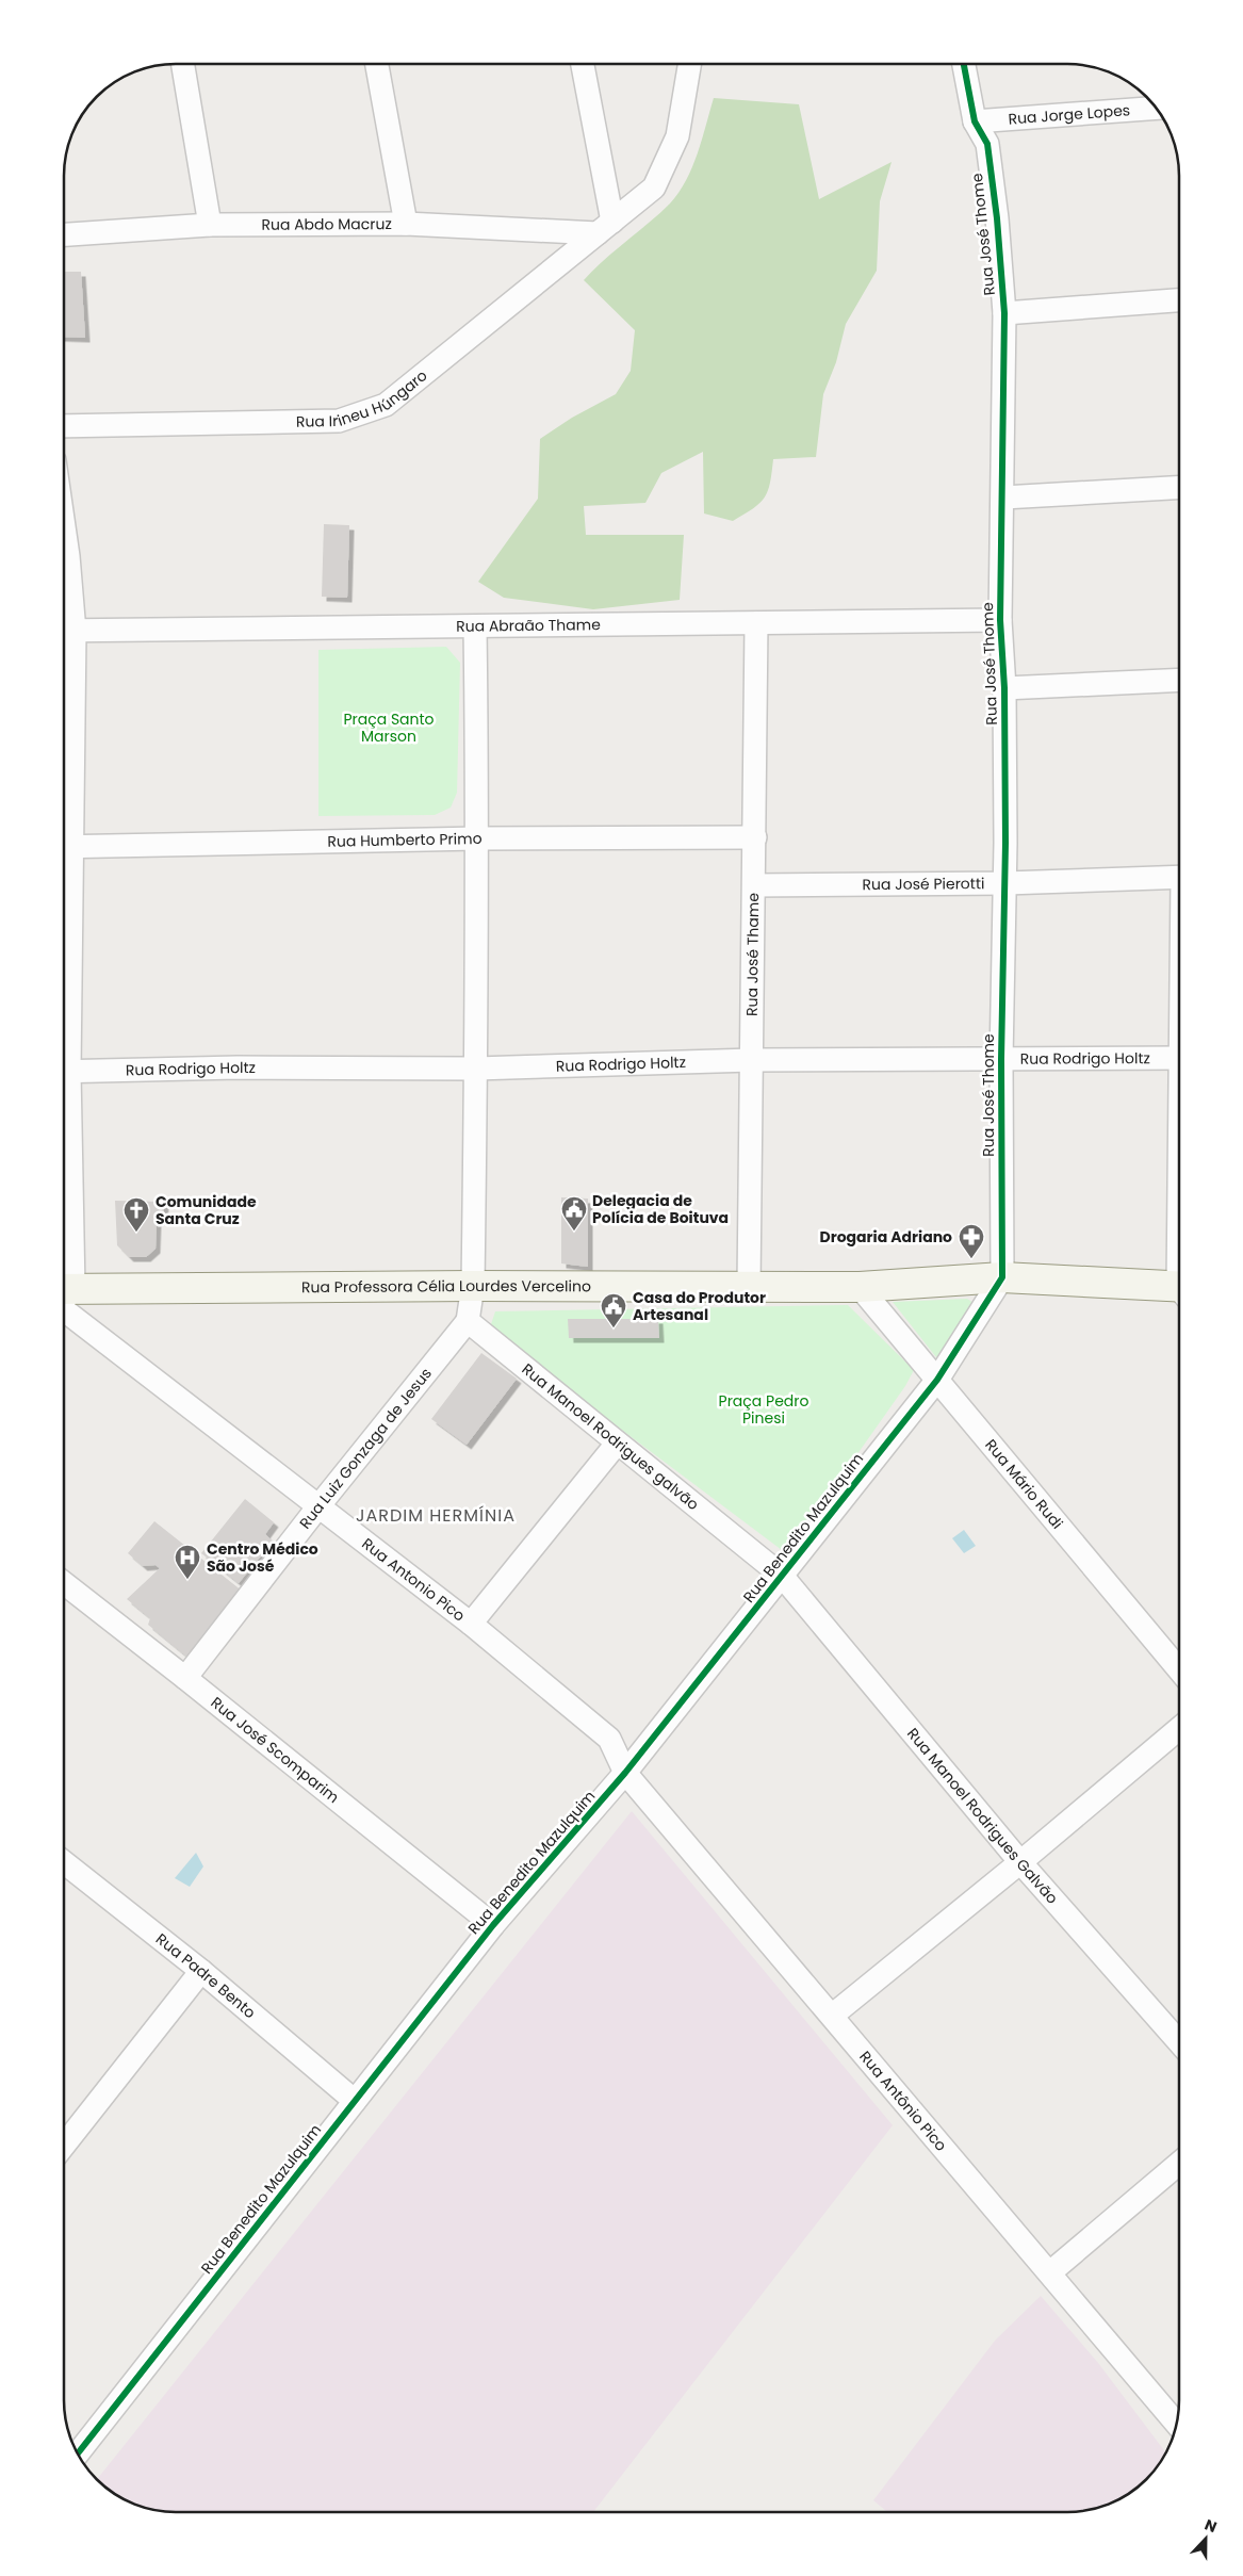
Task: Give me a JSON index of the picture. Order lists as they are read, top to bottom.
{
  "streets": {
    "main road": ["Rua Professora Célia Lourdes Vercelino"],
    "street": [
      "Rua Jorge Lopes",
      "Rua Abdo Macruz",
      "Rua José Thome",
      "Rua Irineu Húngaro",
      "Rua Abraão Thame",
      "Rua Humberto Primo",
      "Rua José Pierotti",
      "Rua José Thame",
      "Rua Rodrigo Holtz",
      "Rua Manoel Rodrigues galvão",
      "Rua Luiz Gonzaga de Jesus",
      "Rua Mário Rudi",
      "Rua Benedito Mazulquim",
      "Rua Antonio Pico",
      "Rua José Scomparim",
      "Rua Manoel Rodrigues Galvão",
      "Rua Padre Bento",
      "Rua Antônio Pico"
    ]
  },
  "crossings": [
    ["Rua Jorge Lopes", "Rua José Thome"],
    ["Rua Abdo Macruz", "Rua Irineu Húngaro"],
    ["Rua José Thome", "Rua Abraão Thame"],
    ["Rua José Thome", "Rua José Pierotti"],
    ["Rua José Thome", "Rua Rodrigo Holtz"],
    ["Rua José Thome", "Rua Professora Célia Lourdes Vercelino"],
    ["Rua José Thome", "Rua Benedito Mazulquim"],
    ["Rua Abraão Thame", "Rua José Thame"],
    ["Rua Humberto Primo", "Rua José Thame"],
    ["Rua José Pierotti", "Rua José Thame"],
    ["Rua José Thame", "Rua Rodrigo Holtz"],
    ["Rua José Thame", "Rua Professora Célia Lourdes Vercelino"],
    ["Rua Professora Célia Lourdes Vercelino", "Rua Mário Rudi"],
    ["Rua Professora Célia Lourdes Vercelino", "Rua Benedito Mazulquim"],
    ["Rua Manoel Rodrigues galvão", "Rua Luiz Gonzaga de Jesus"],
    ["Rua Manoel Rodrigues galvão", "Rua Benedito Mazulquim"],
    ["Rua Manoel Rodrigues galvão", "Rua Manoel Rodrigues Galvão"],
    ["Rua Luiz Gonzaga de Jesus", "Rua Antonio Pico"],
    ["Rua Luiz Gonzaga de Jesus", "Rua José Scomparim"],
    ["Rua Mário Rudi", "Rua Benedito Mazulquim"],
    ["Rua Benedito Mazulquim", "Rua Antonio Pico"],
    ["Rua Benedito Mazulquim", "Rua José Scomparim"],
    ["Rua Benedito Mazulquim", "Rua Manoel Rodrigues Galvão"],
    ["Rua Benedito Mazulquim", "Rua Padre Bento"],
    ["Rua Benedito Mazulquim", "Rua Antônio Pico"],
    ["Rua Antonio Pico", "Rua Antônio Pico"]
  ],
  "districts": ["JARDIM HERMÍNIA"],
  "parks": ["Praça Santo Marson", "Praça Pedro Pinesi"],
  "places": {
    "public building": ["Delegacia de Polícia de Boituva", "Casa do Produtor Artesanal"],
    "church": ["Comunidade Santa Cruz"],
    "pharmacy": ["Drogaria Adriano"],
    "hospital": ["Centro Médico São José"]
  },
  "north": "top"
}
